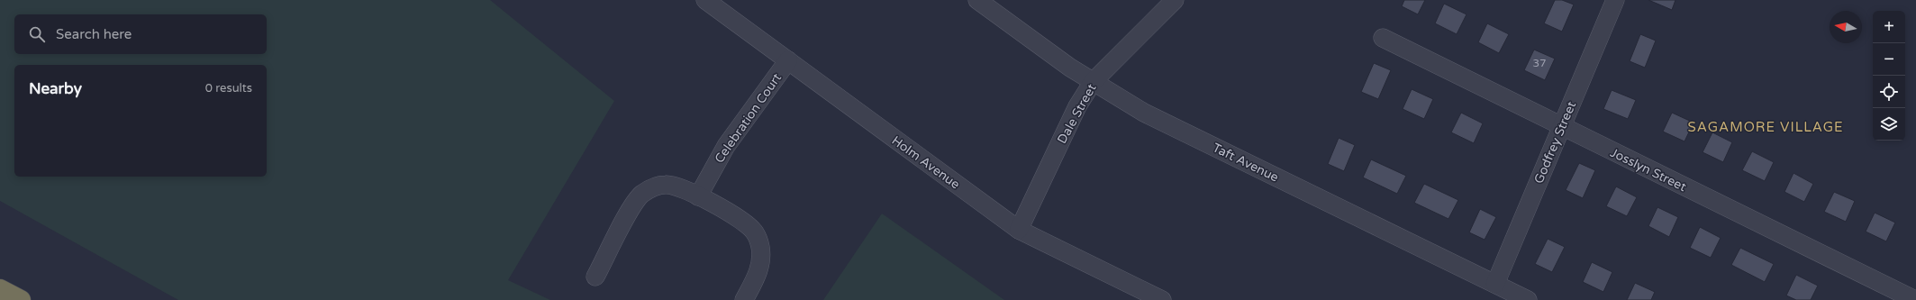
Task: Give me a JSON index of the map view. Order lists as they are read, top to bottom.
{
  "streets": {
    "street": [
      "Dale Street",
      "Celebration Court",
      "Godfrey Street",
      "Holm Avenue",
      "Taft Avenue",
      "Josslyn Street"
    ]
  },
  "crossings": [
    ["Dale Street", "Holm Avenue"],
    ["Dale Street", "Taft Avenue"],
    ["Celebration Court", "Holm Avenue"],
    ["Godfrey Street", "Taft Avenue"],
    ["Godfrey Street", "Josslyn Street"]
  ],
  "districts": ["SAGAMORE VILLAGE"],
  "house_numbers": ["37"],
  "north": "left",
  "page": {
    "map_buttons": ["+", "−"],
    "search": "Search here",
    "heading": ["Nearby", "0 results"]
  }
}
